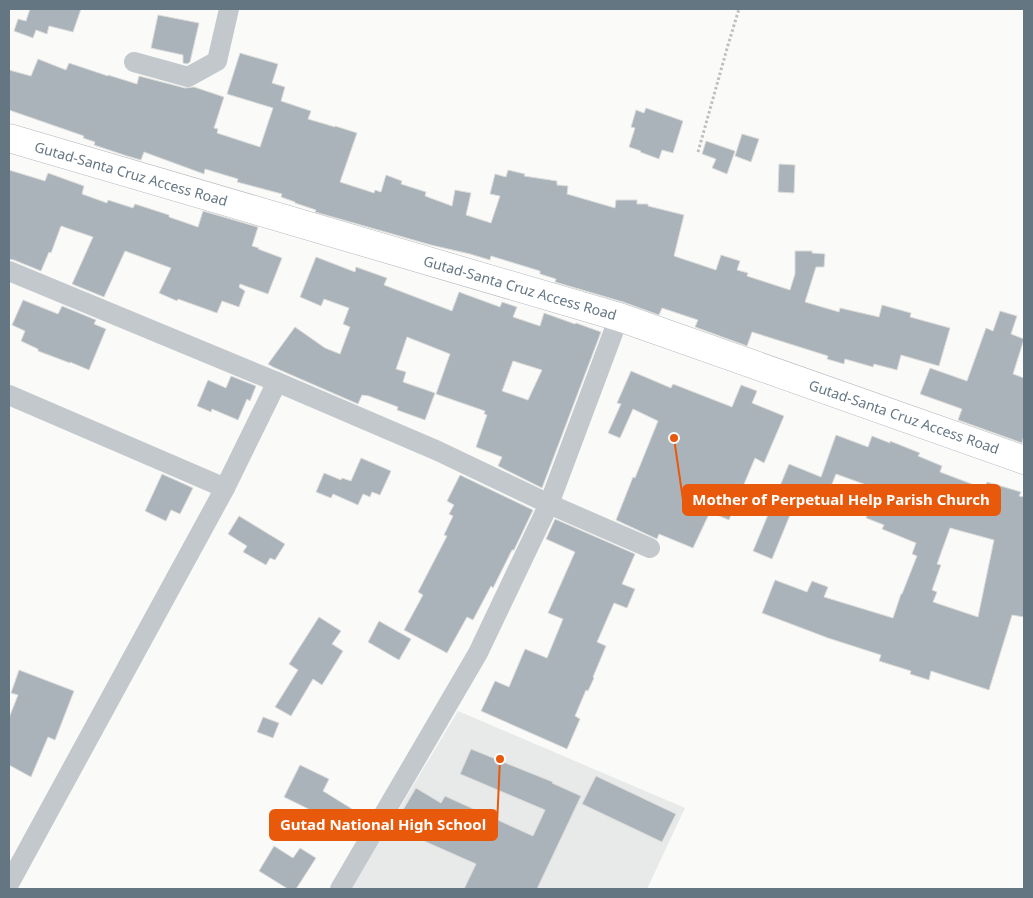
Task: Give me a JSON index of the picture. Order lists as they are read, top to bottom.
{
  "streets": {
    "main road": ["Gutad-Santa Cruz Access Road"]
  },
  "places": ["Mother of Perpetual Help Parish Church", "Gutad National High School"]
}
